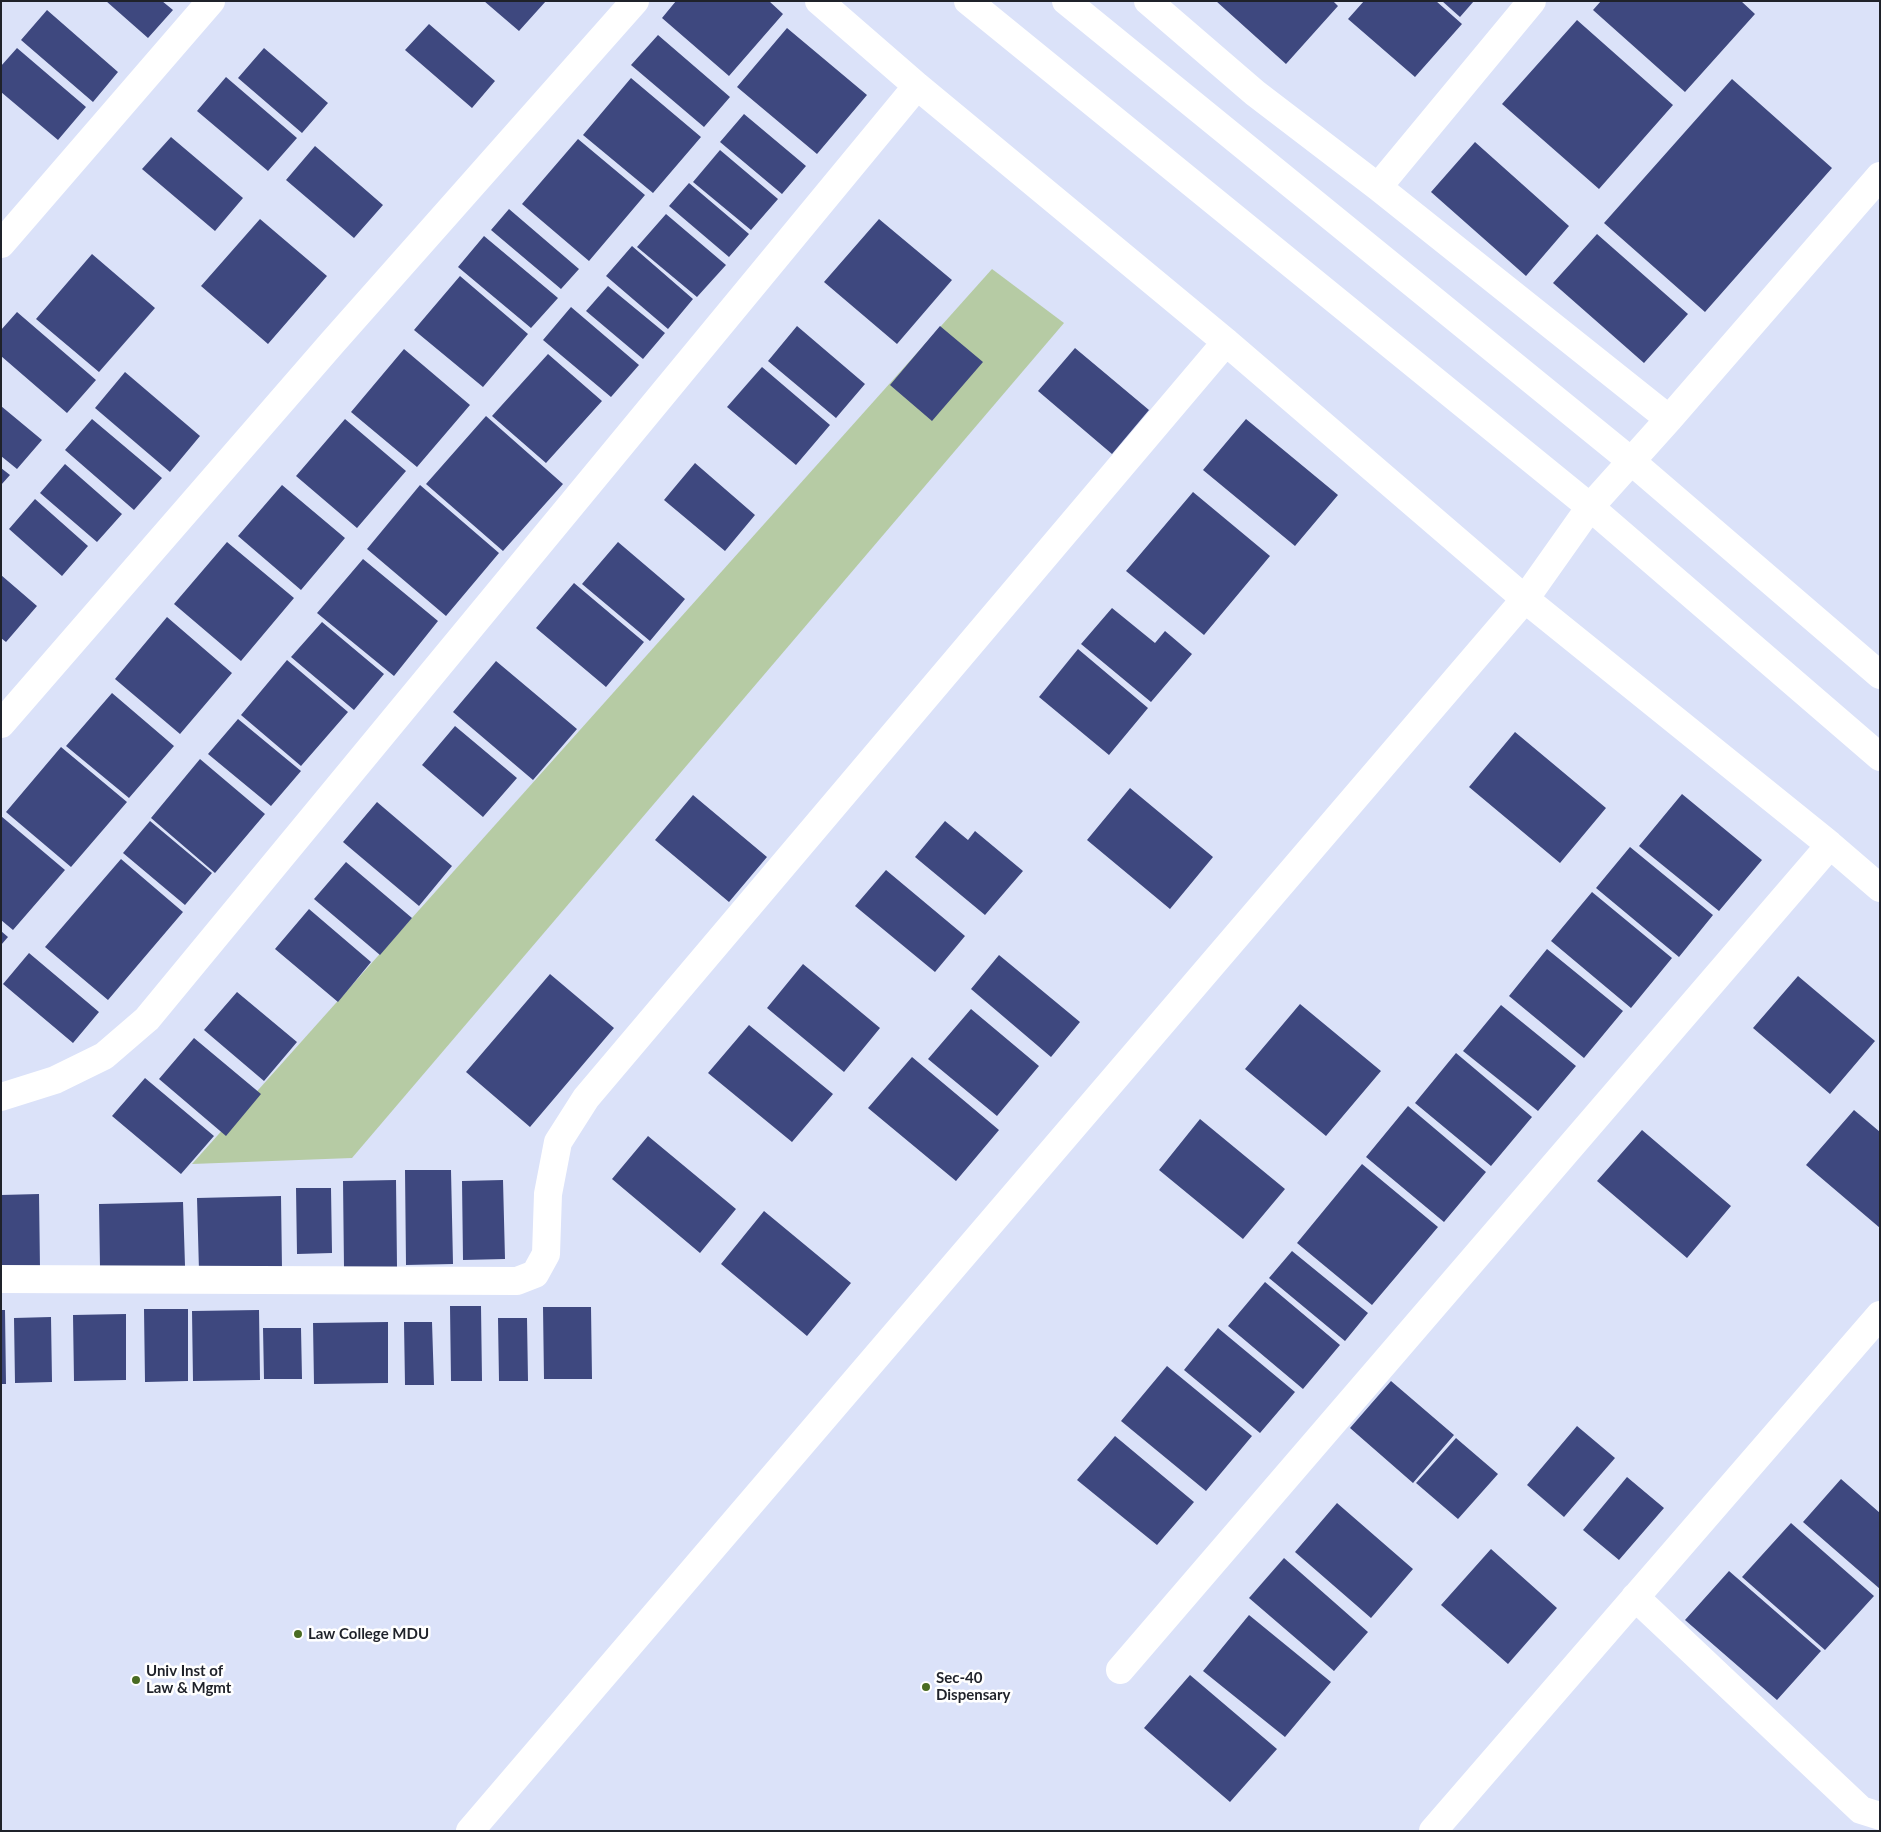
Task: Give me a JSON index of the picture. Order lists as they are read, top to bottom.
{
  "places": ["Law College MDU", "Univ Inst of Law & Mgmt", "Sec-40 Dispensary"]
}
